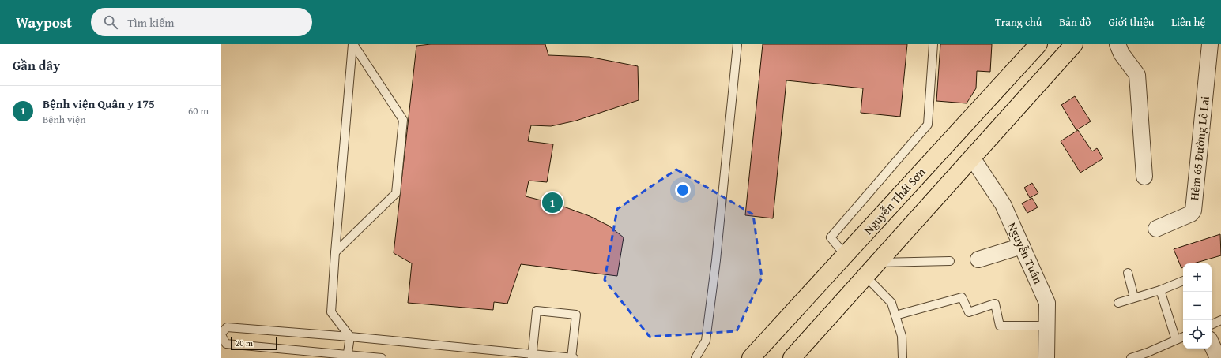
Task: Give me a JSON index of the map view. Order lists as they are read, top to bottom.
{
  "streets": {
    "main road": ["Nguyễn Thái Sơn"],
    "street": ["Hẻm 65 Đường Lê Lai", "Nguyễn Tuân"]
  },
  "scale_bar": "20 m",
  "page": {
    "header": "Waypost",
    "search": "Tìm kiếm",
    "nav": [
      "Trang chủ",
      "Bản đồ",
      "Giới thiệu",
      "Liên hệ"
    ],
    "heading": "Gần đây",
    "list": [
      {
        "mark": "1",
        "name": "Bệnh viện Quân y 175",
        "note": "Bệnh viện",
        "value": "60 m"
      }
    ],
    "pins": "1",
    "map_buttons": ["+", "−"],
    "scale": "20 m"
  }
}
